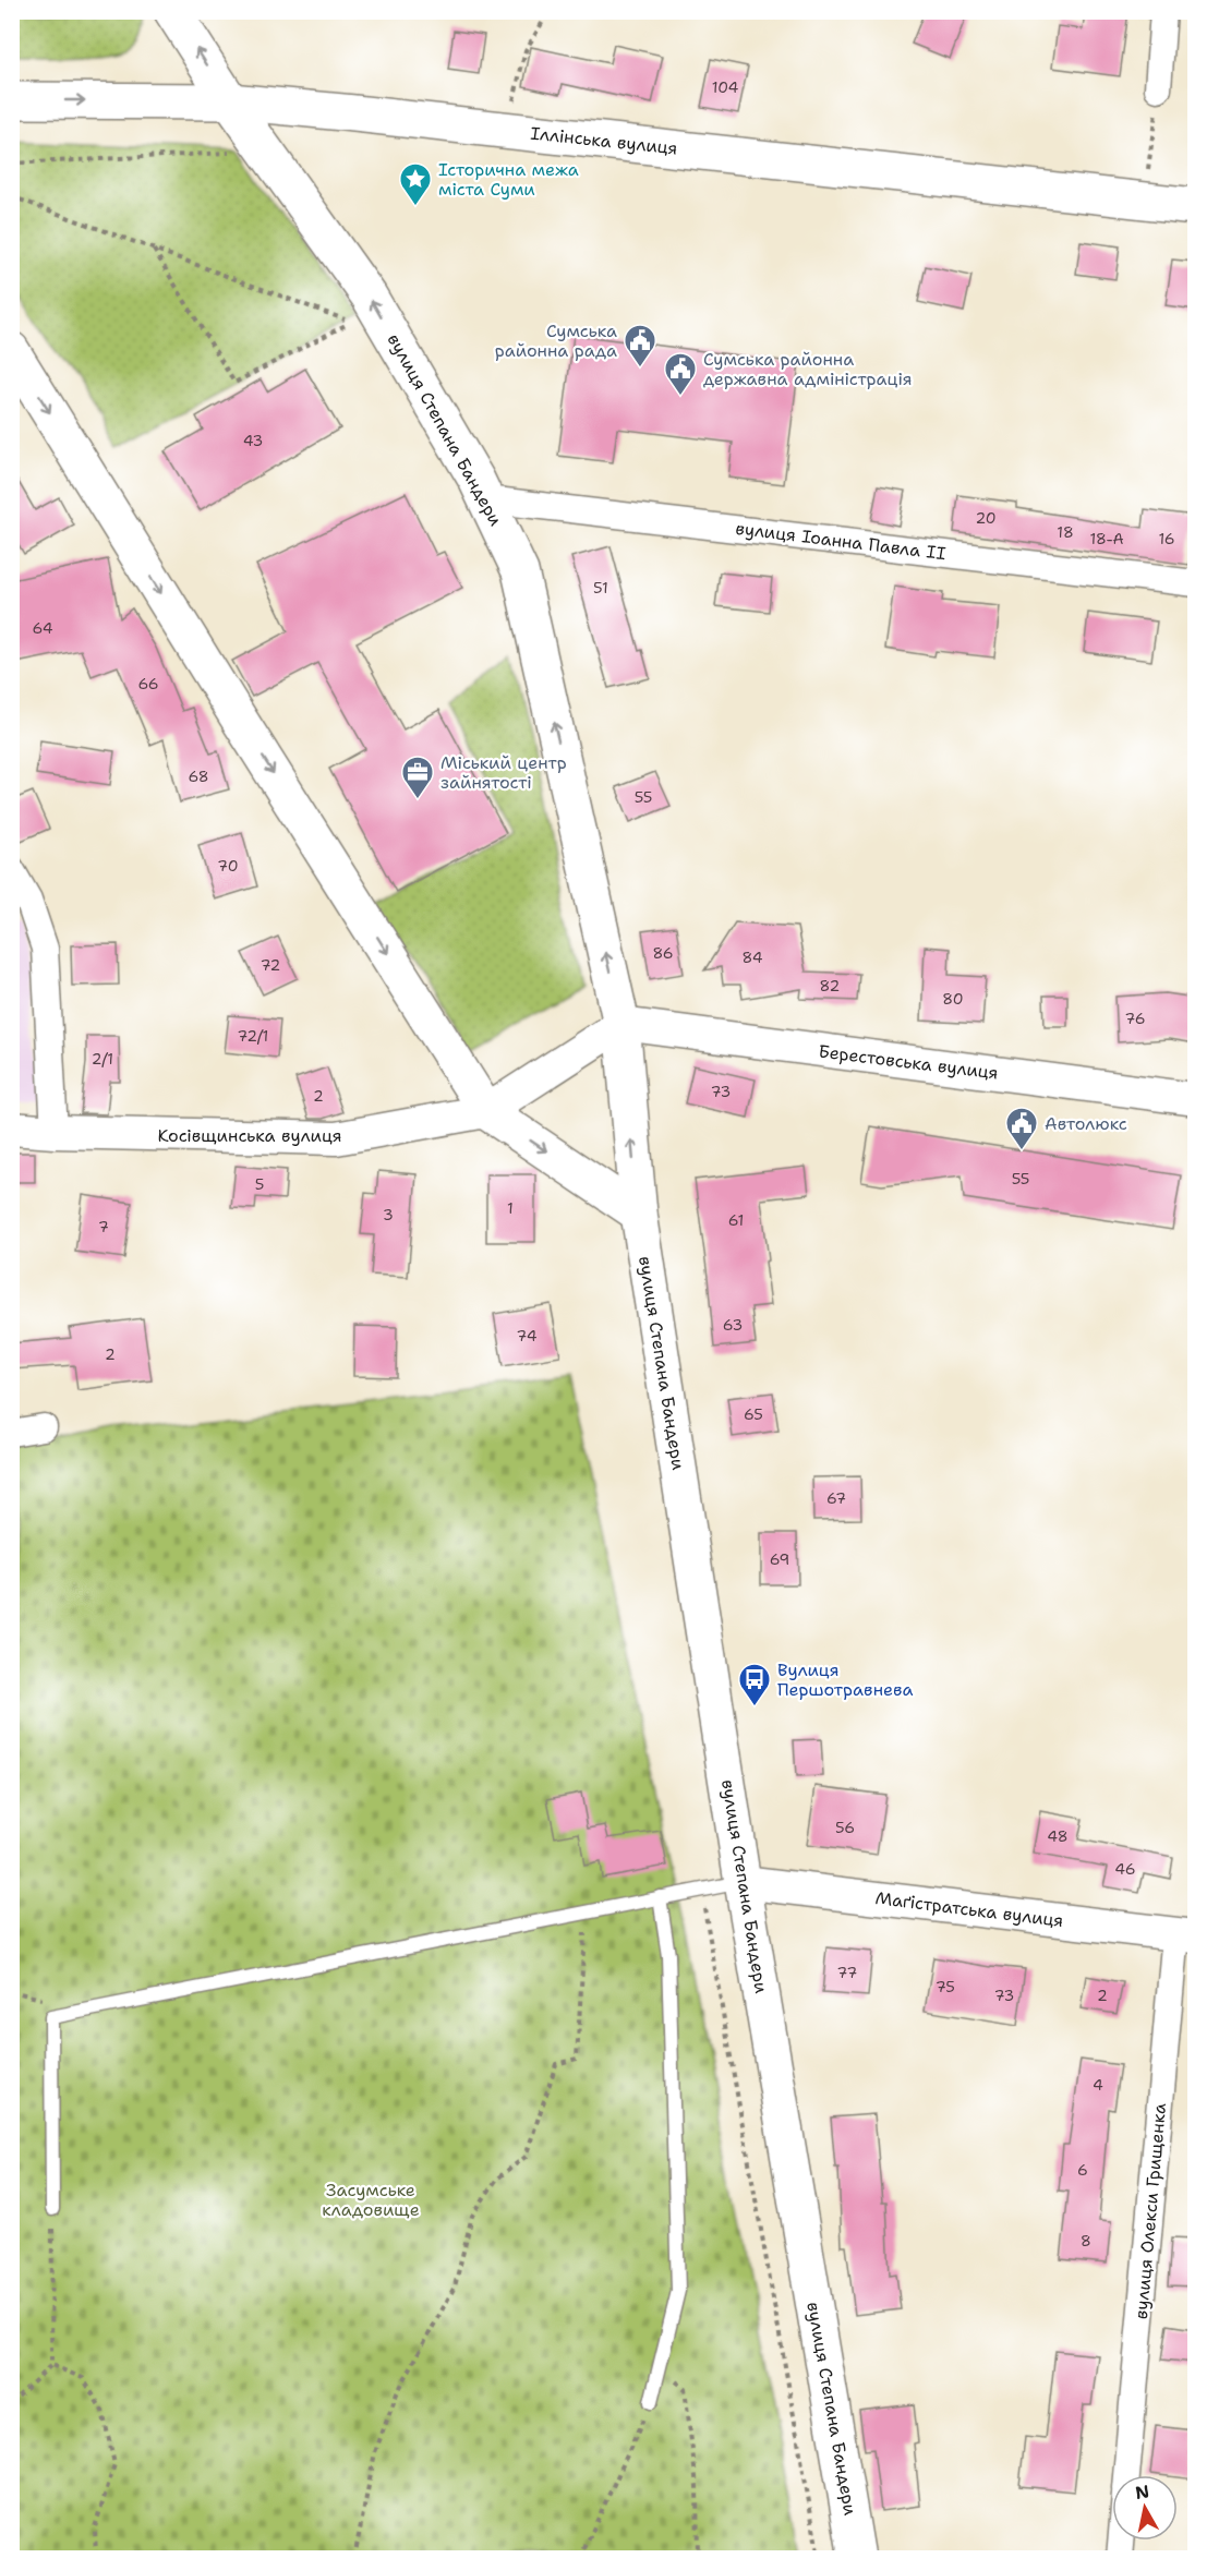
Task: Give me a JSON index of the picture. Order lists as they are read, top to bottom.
{
  "streets": {
    "main road": ["Іллінська вулиця", "вулиця Степана Бандери"],
    "street": [
      "вулиця Іоанна Павла II",
      "Берестовська вулиця",
      "Косівщинська вулиця",
      "Маґістратська вулиця",
      "вулиця Олекси Грищенка"
    ]
  },
  "crossings": [
    ["Іллінська вулиця", "вулиця Степана Бандери"],
    ["вулиця Степана Бандери", "вулиця Іоанна Павла II"],
    ["вулиця Степана Бандери", "Берестовська вулиця"],
    ["вулиця Степана Бандери", "Маґістратська вулиця"],
    ["Маґістратська вулиця", "вулиця Олекси Грищенка"]
  ],
  "parks": ["Засумське кладовище"],
  "places": {
    "place": ["Історична межа міста Суми"],
    "public building": ["Сумська районна рада", "Сумська районна державна адміністрація", "Автолюкс"],
    "office": ["Міський центр зайнятості"],
    "bus stop": ["Вулиця Першотравнева"]
  },
  "house_numbers": [
    "104",
    "43",
    "20",
    "18",
    "18-А",
    "16",
    "51",
    "64",
    "66",
    "68",
    "55",
    "70",
    "86",
    "84",
    "72",
    "82",
    "80",
    "76",
    "72/1",
    "2/1",
    "73",
    "2",
    "55",
    "5",
    "1",
    "3",
    "61",
    "7",
    "63",
    "74",
    "2",
    "65",
    "67",
    "69",
    "56",
    "48",
    "46",
    "77",
    "75",
    "73",
    "2",
    "4",
    "6",
    "8"
  ],
  "north": "top"
}
